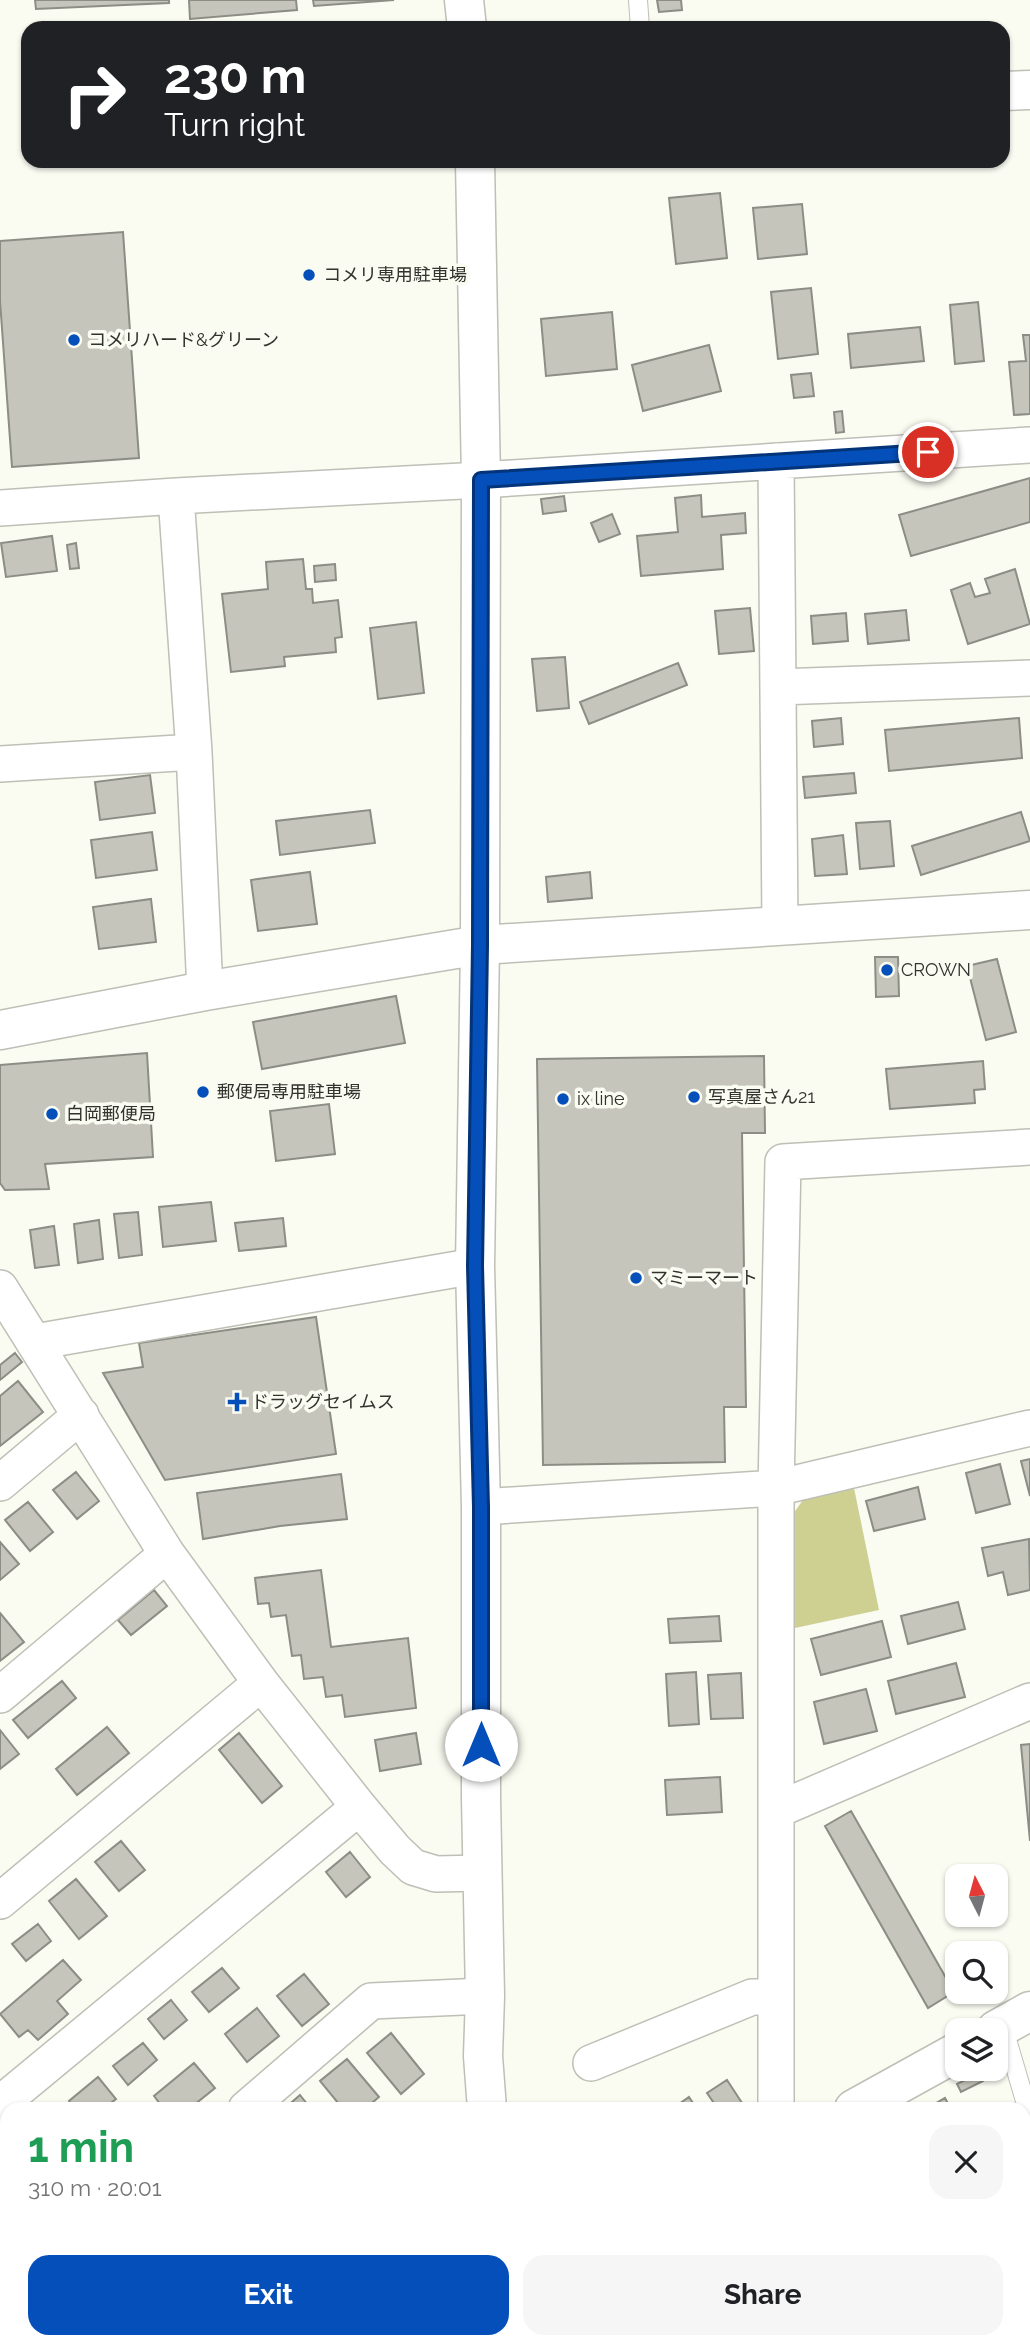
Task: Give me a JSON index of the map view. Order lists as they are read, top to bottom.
{
  "places": {
    "other": [
      "コメリ専用駐車場",
      "コメリハード&グリーン",
      "CROWN",
      "郵便局専用駐車場",
      "写真屋さん21",
      "ix line",
      "白岡郵便局",
      "マミーマート"
    ],
    "health": ["ドラッグセイムス"]
  },
  "north": "top",
  "page": {
    "turn": ["230 m", "Turn right"],
    "heading": ["1 min", "310 m · 20:01"],
    "buttons": ["Exit", "Share"]
  }
}
